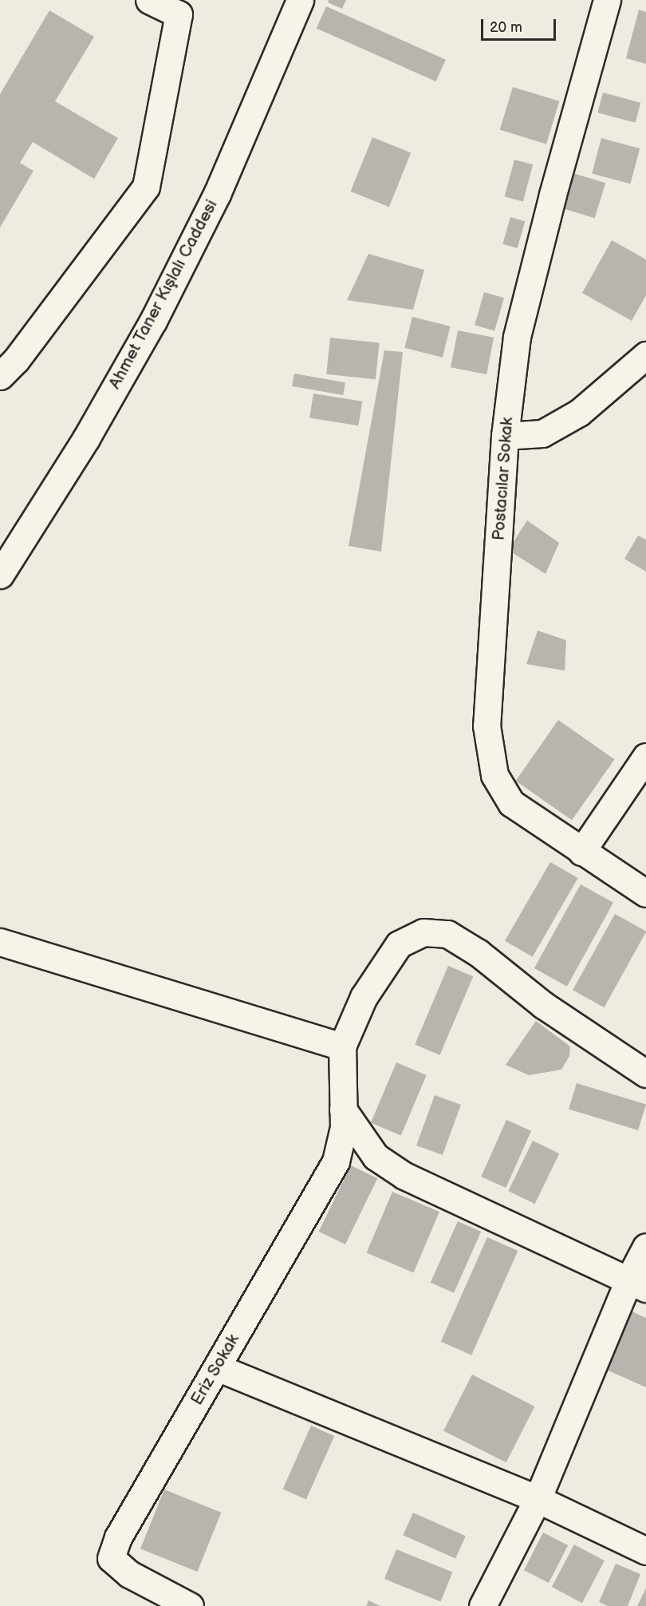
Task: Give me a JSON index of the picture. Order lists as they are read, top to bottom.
{
  "streets": {
    "street": ["Ahmet Taner Kışlalı Caddesi", "Postacılar Sokak", "Eriz Sokak"]
  },
  "scale_bar": "20 m"
}
